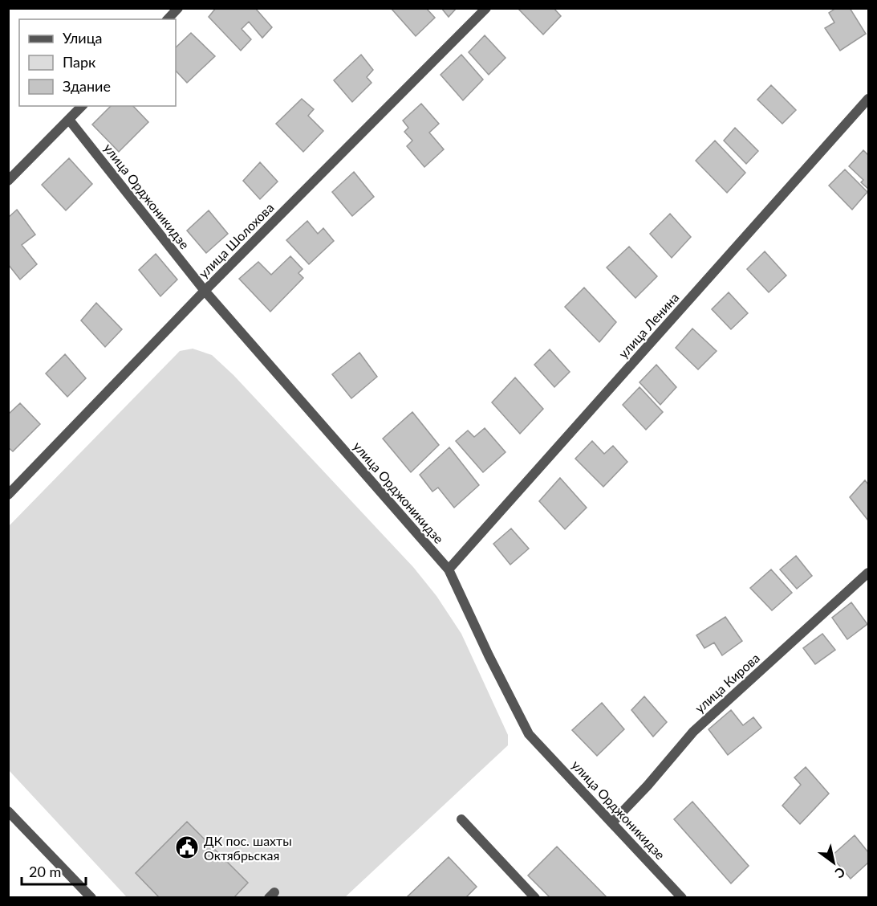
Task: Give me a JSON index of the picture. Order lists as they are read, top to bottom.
{
  "streets": {
    "street": [
      "улица Орджоникидзе",
      "улица Шолохова",
      "улица Ленина",
      "улица Кирова"
    ]
  },
  "crossings": [
    ["улица Орджоникидзе", "улица Шолохова"],
    ["улица Орджоникидзе", "улица Ленина"],
    ["улица Орджоникидзе", "улица Кирова"]
  ],
  "places": {
    "public building": ["ДК пос. шахты Октябрьская"]
  },
  "legend": ["Улица", "Парк", "Здание"],
  "scale_bar": "20 m",
  "north": "bottom right"
}
